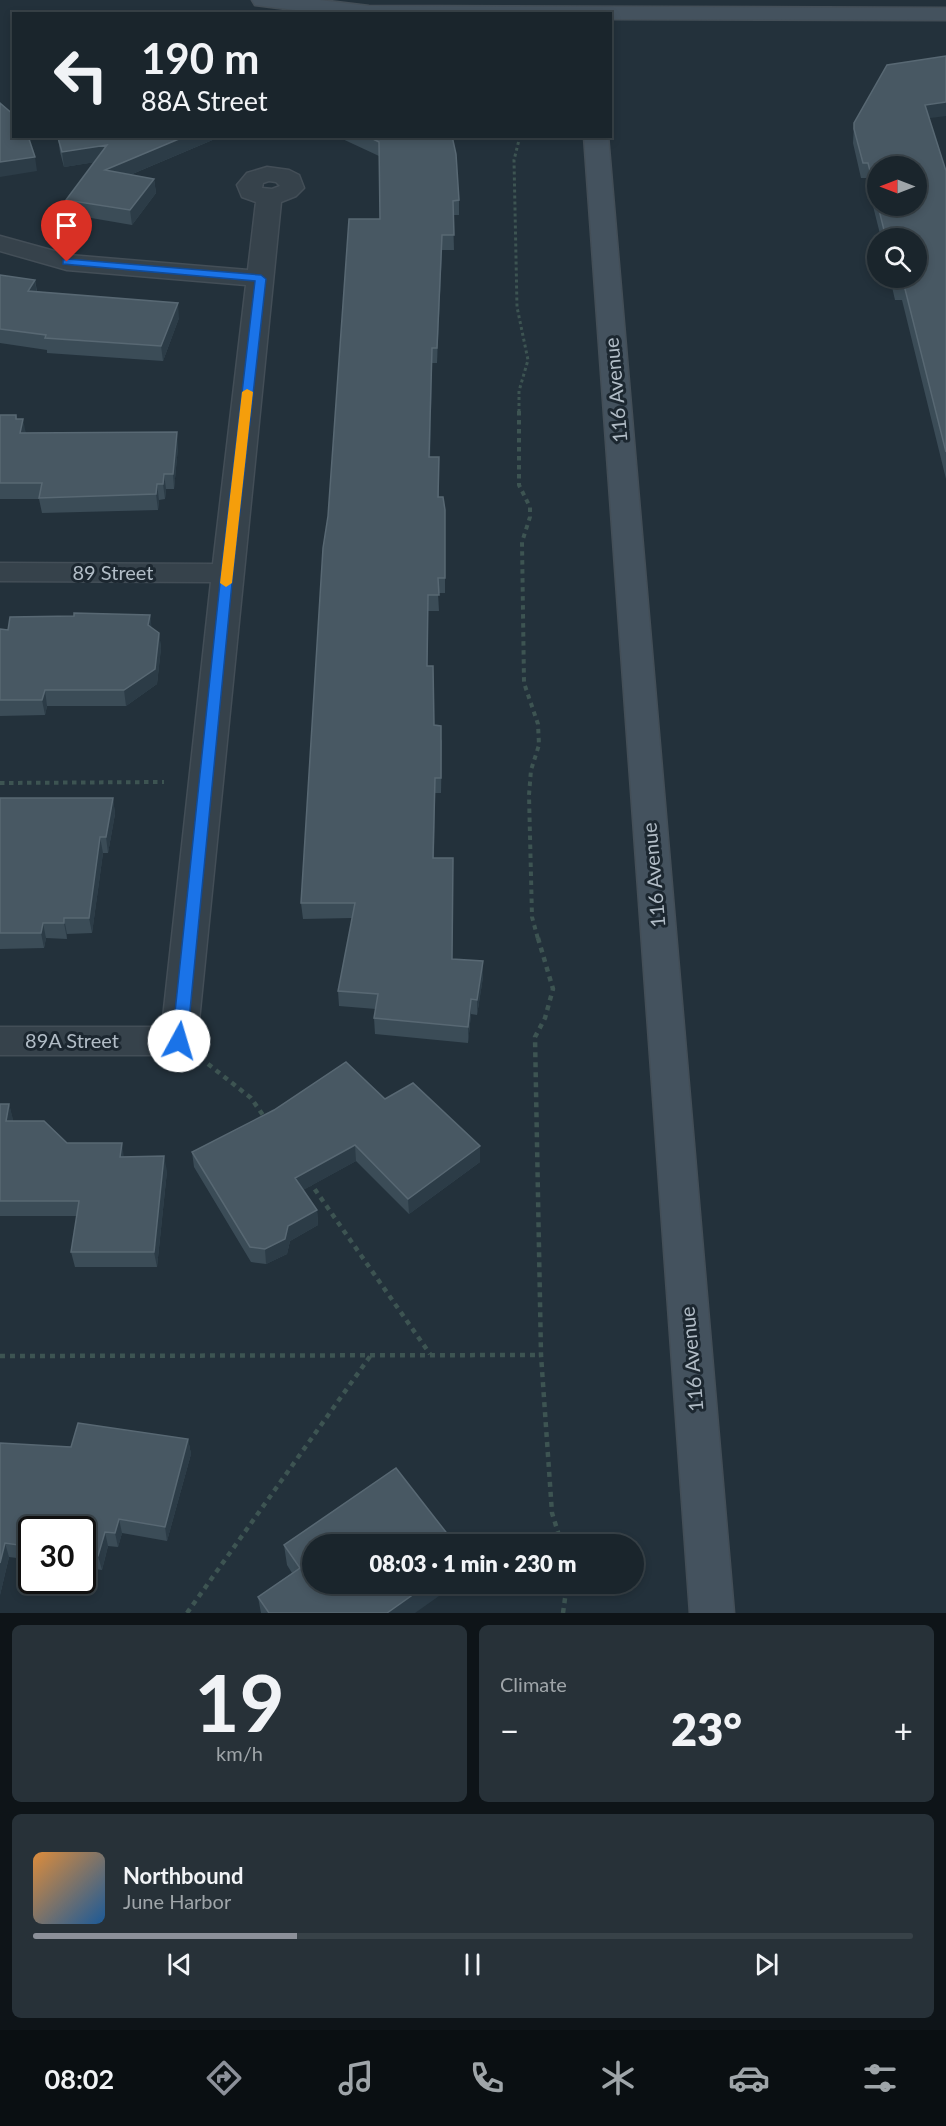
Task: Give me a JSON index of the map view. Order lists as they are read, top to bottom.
{
  "streets": {
    "main road": ["116 Avenue"],
    "street": ["89 Street", "89A Street"]
  },
  "north": "left",
  "page": {
    "turn": ["190 m", "88A Street"],
    "limit": "30",
    "trip": "08:03 · 1 min · 230 m",
    "tile": [
      ["19", "km/h"],
      "Climate"
    ],
    "heat": ["−", "23°", "+"],
    "song": ["Northbound", "June Harbor"],
    "tabs": "08:02"
  }
}
